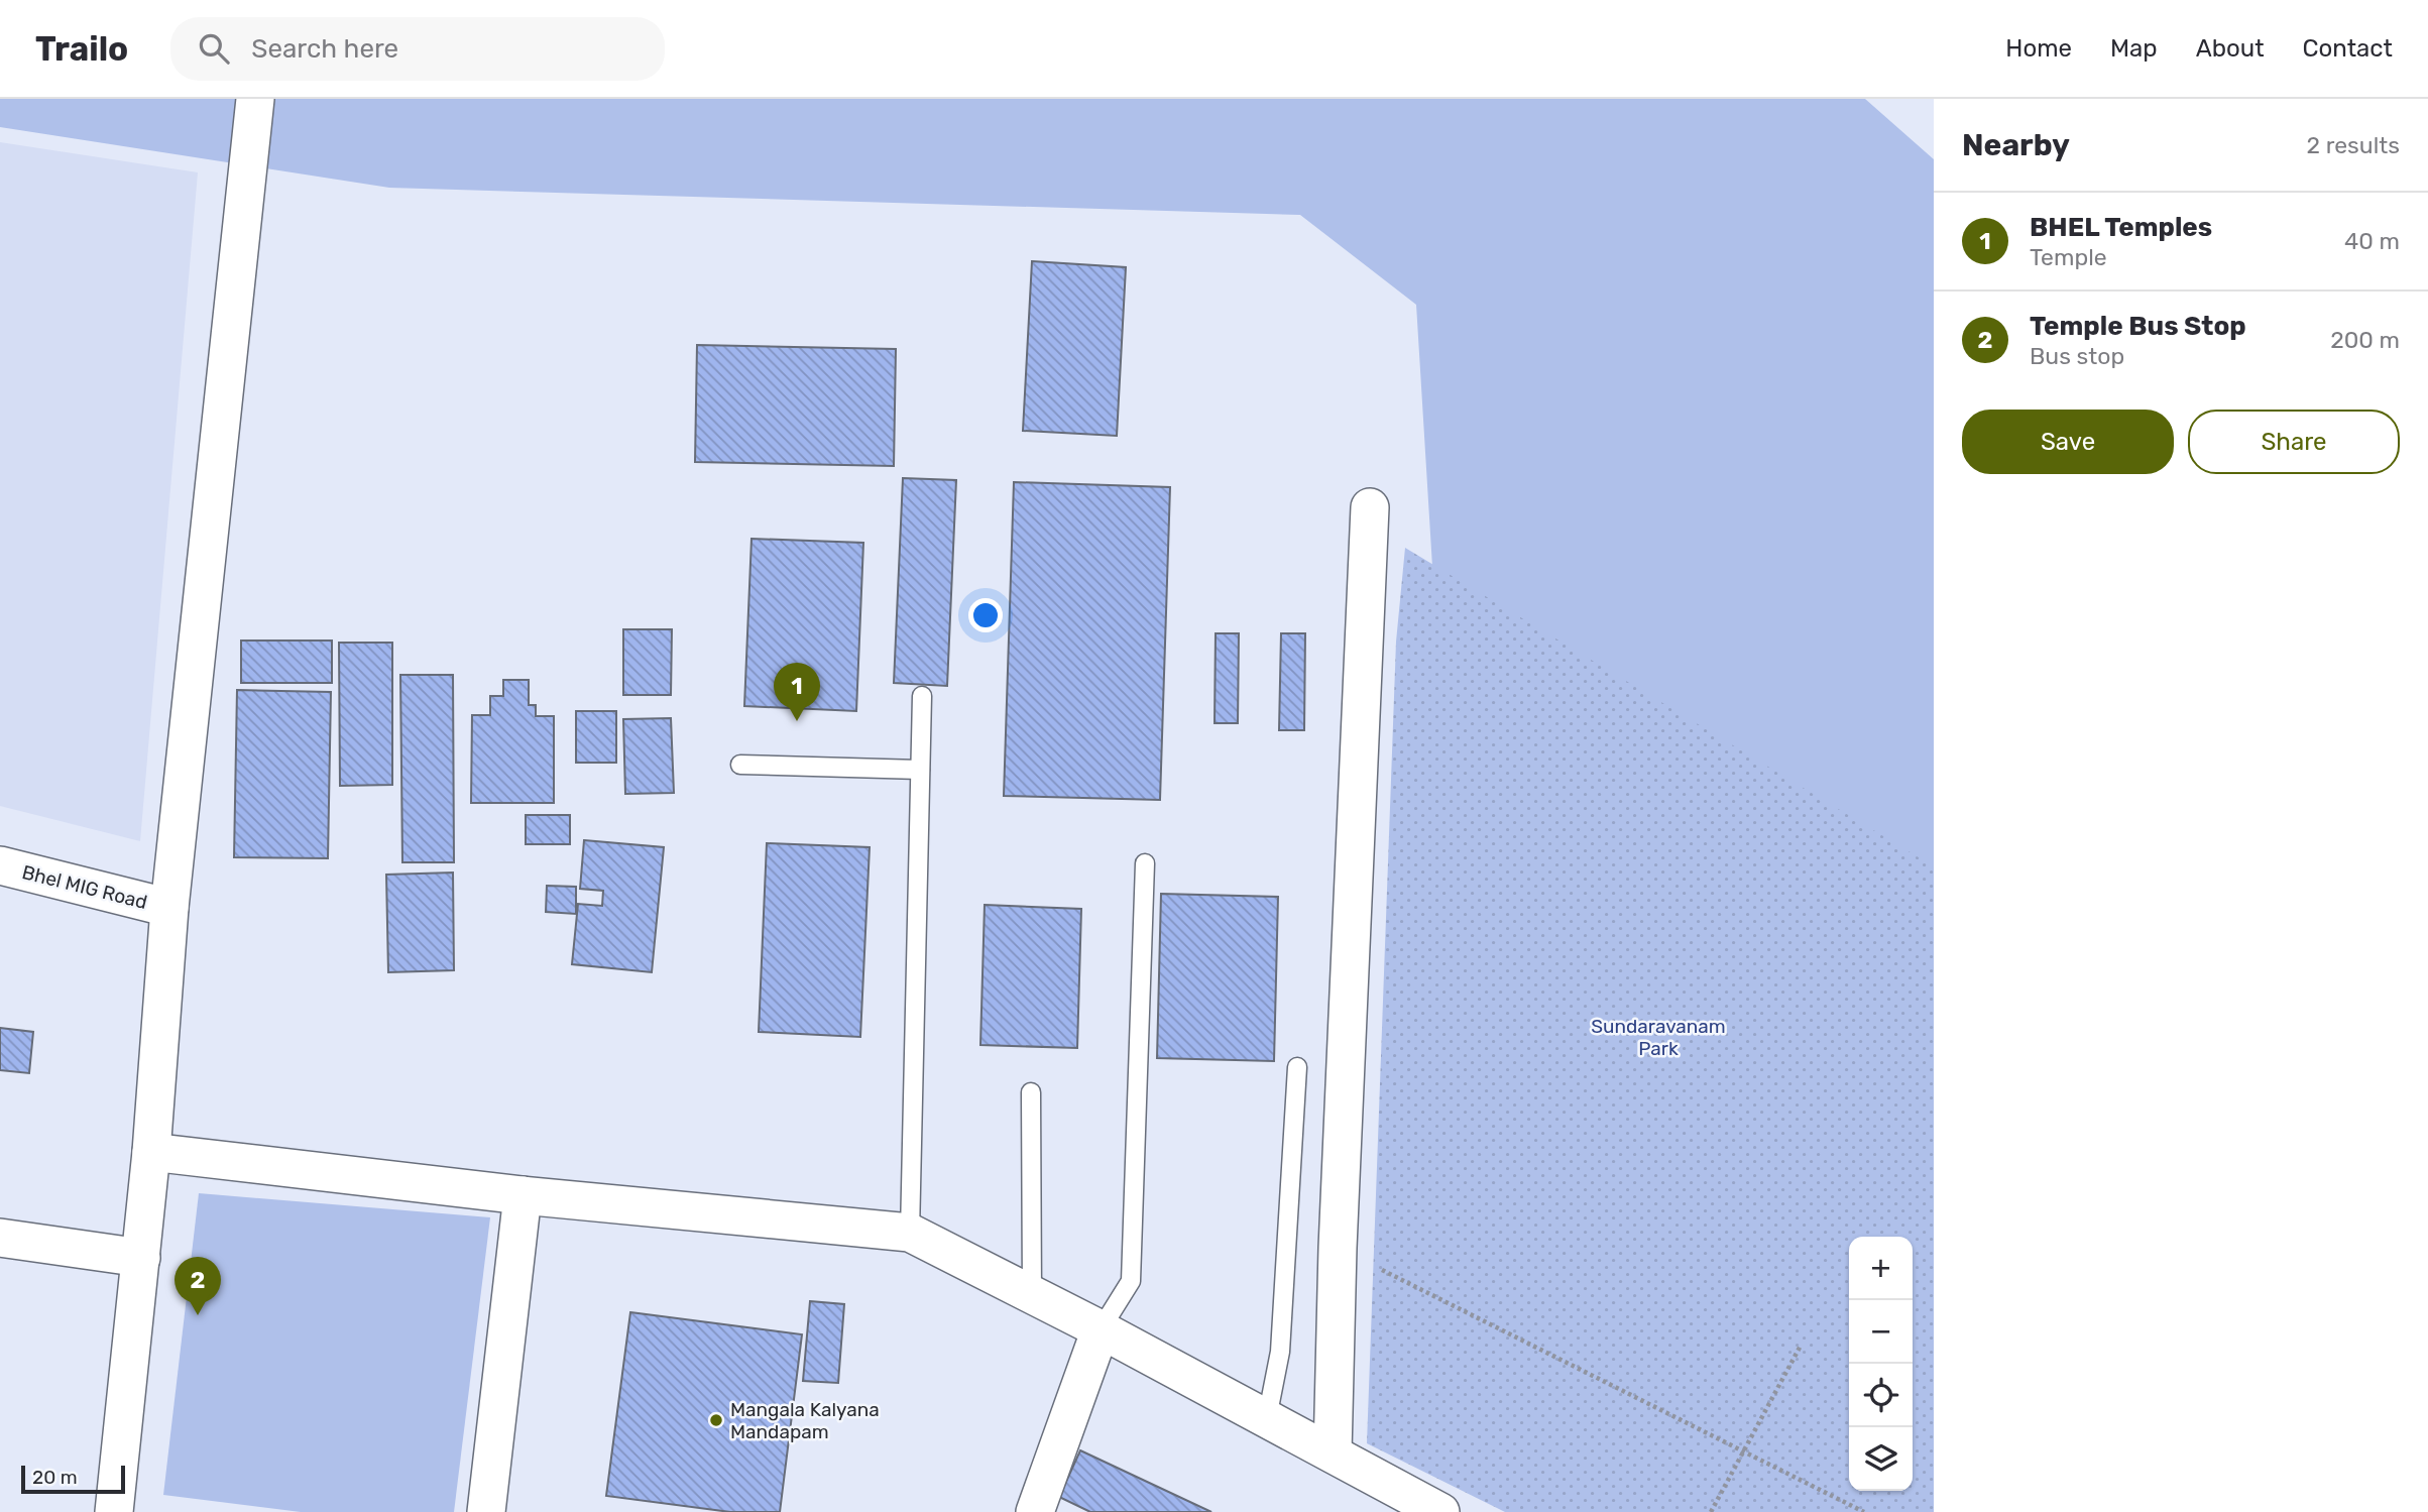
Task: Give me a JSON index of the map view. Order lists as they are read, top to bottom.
{
  "streets": {
    "street": ["Bhel MIG Road"]
  },
  "parks": ["Sundaravanam Park"],
  "places": ["Mangala Kalyana Mandapam"],
  "scale_bar": "20 m",
  "page": {
    "header": "Trailo",
    "search": "Search here",
    "nav": [
      "Home",
      "Map",
      "About",
      "Contact"
    ],
    "heading": ["Nearby", "2 results"],
    "list": [
      {
        "mark": "1",
        "name": "BHEL Temples",
        "note": "Temple",
        "value": "40 m"
      },
      {
        "mark": "2",
        "name": "Temple Bus Stop",
        "note": "Bus stop",
        "value": "200 m"
      }
    ],
    "buttons": ["Save", "Share"],
    "pins": ["1", "2"],
    "map_buttons": ["+", "−"],
    "scale": "20 m"
  }
}
